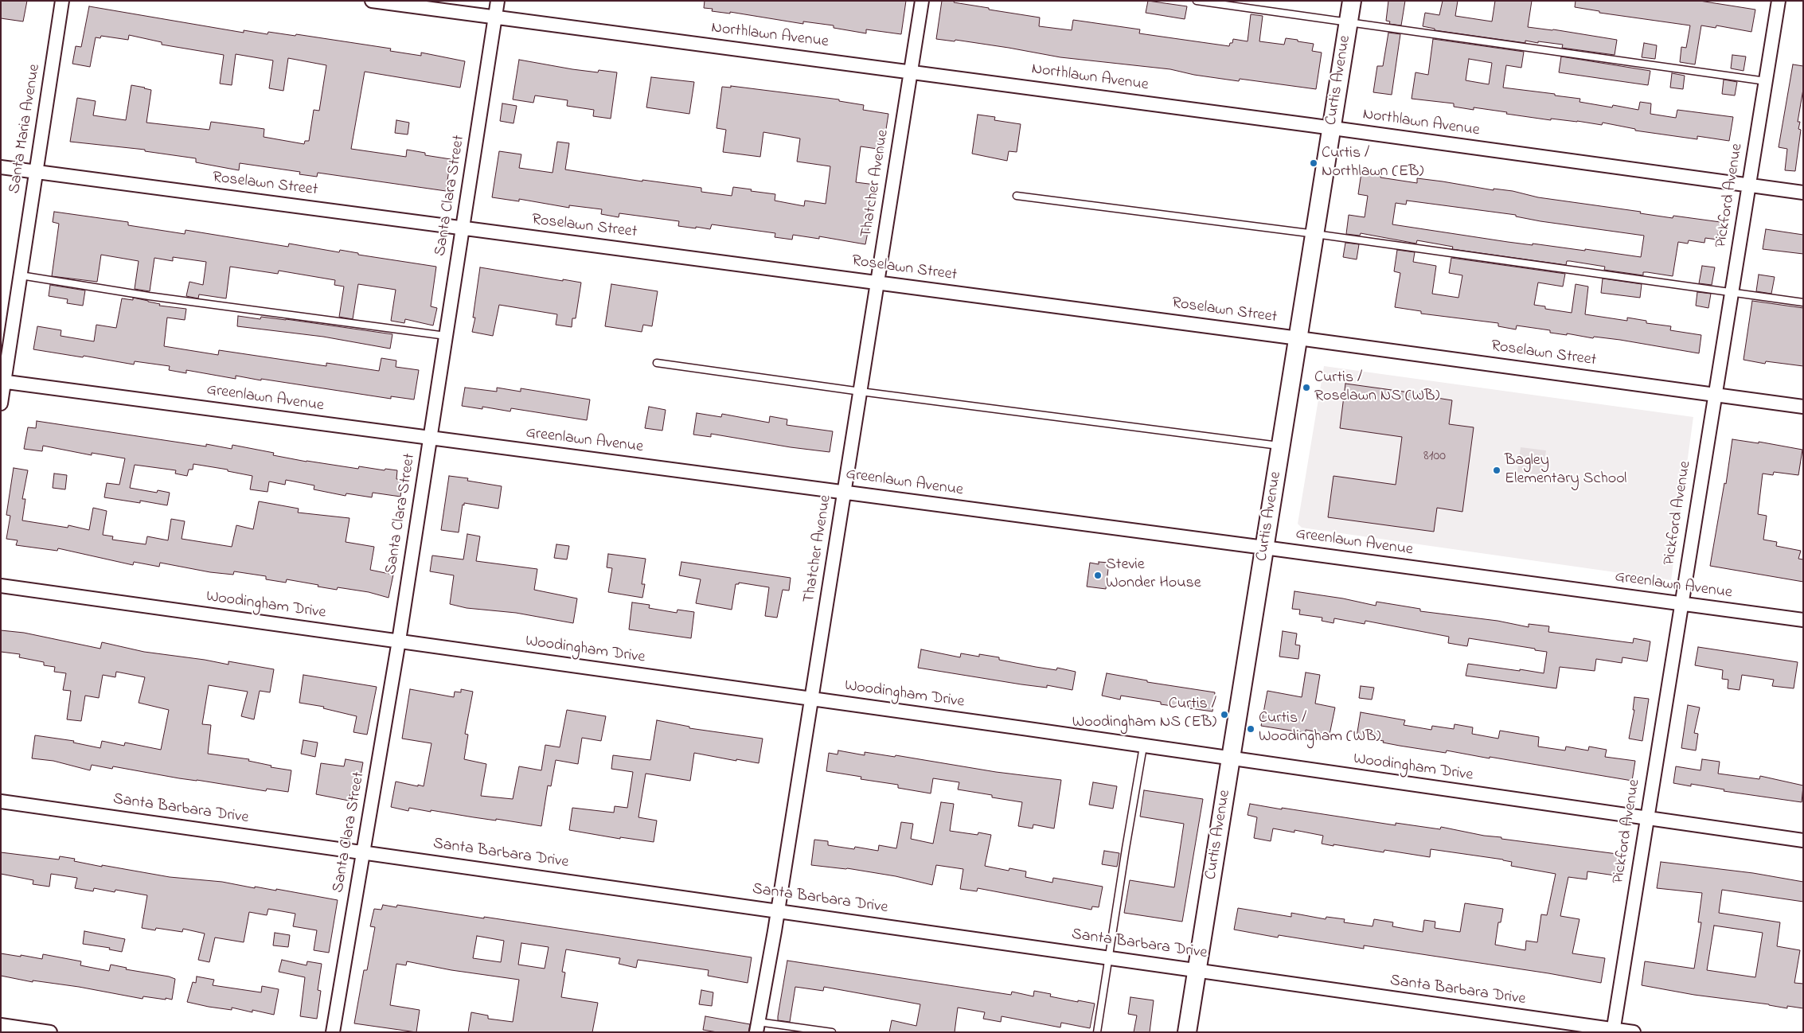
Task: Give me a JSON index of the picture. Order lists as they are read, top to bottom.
{
  "streets": {
    "street": [
      "Northlawn Avenue",
      "Curtis Avenue",
      "Santa Maria Avenue",
      "Thatcher Avenue",
      "Roselawn Street",
      "Santa Clara Street",
      "Pickford Avenue",
      "Greenlawn Avenue",
      "Woodingham Drive",
      "Santa Barbara Drive"
    ]
  },
  "crossings": [
    ["Northlawn Avenue", "Curtis Avenue"],
    ["Northlawn Avenue", "Thatcher Avenue"],
    ["Northlawn Avenue", "Santa Clara Street"],
    ["Northlawn Avenue", "Pickford Avenue"],
    ["Curtis Avenue", "Roselawn Street"],
    ["Curtis Avenue", "Greenlawn Avenue"],
    ["Curtis Avenue", "Woodingham Drive"],
    ["Curtis Avenue", "Santa Barbara Drive"],
    ["Santa Maria Avenue", "Roselawn Street"],
    ["Santa Maria Avenue", "Greenlawn Avenue"],
    ["Thatcher Avenue", "Roselawn Street"],
    ["Thatcher Avenue", "Greenlawn Avenue"],
    ["Thatcher Avenue", "Woodingham Drive"],
    ["Thatcher Avenue", "Santa Barbara Drive"],
    ["Roselawn Street", "Santa Clara Street"],
    ["Roselawn Street", "Pickford Avenue"],
    ["Santa Clara Street", "Greenlawn Avenue"],
    ["Santa Clara Street", "Woodingham Drive"],
    ["Santa Clara Street", "Santa Barbara Drive"],
    ["Pickford Avenue", "Greenlawn Avenue"],
    ["Pickford Avenue", "Woodingham Drive"],
    ["Pickford Avenue", "Santa Barbara Drive"]
  ],
  "places": [
    "Curtis / Northlawn (EB)",
    "Curtis / Roselawn NS (WB)",
    "Bagley Elementary School",
    "Stevie Wonder House",
    "Curtis / Woodingham NS (EB)",
    "Curtis / Woodingham (WB)"
  ],
  "house_numbers": ["8100"]
}
